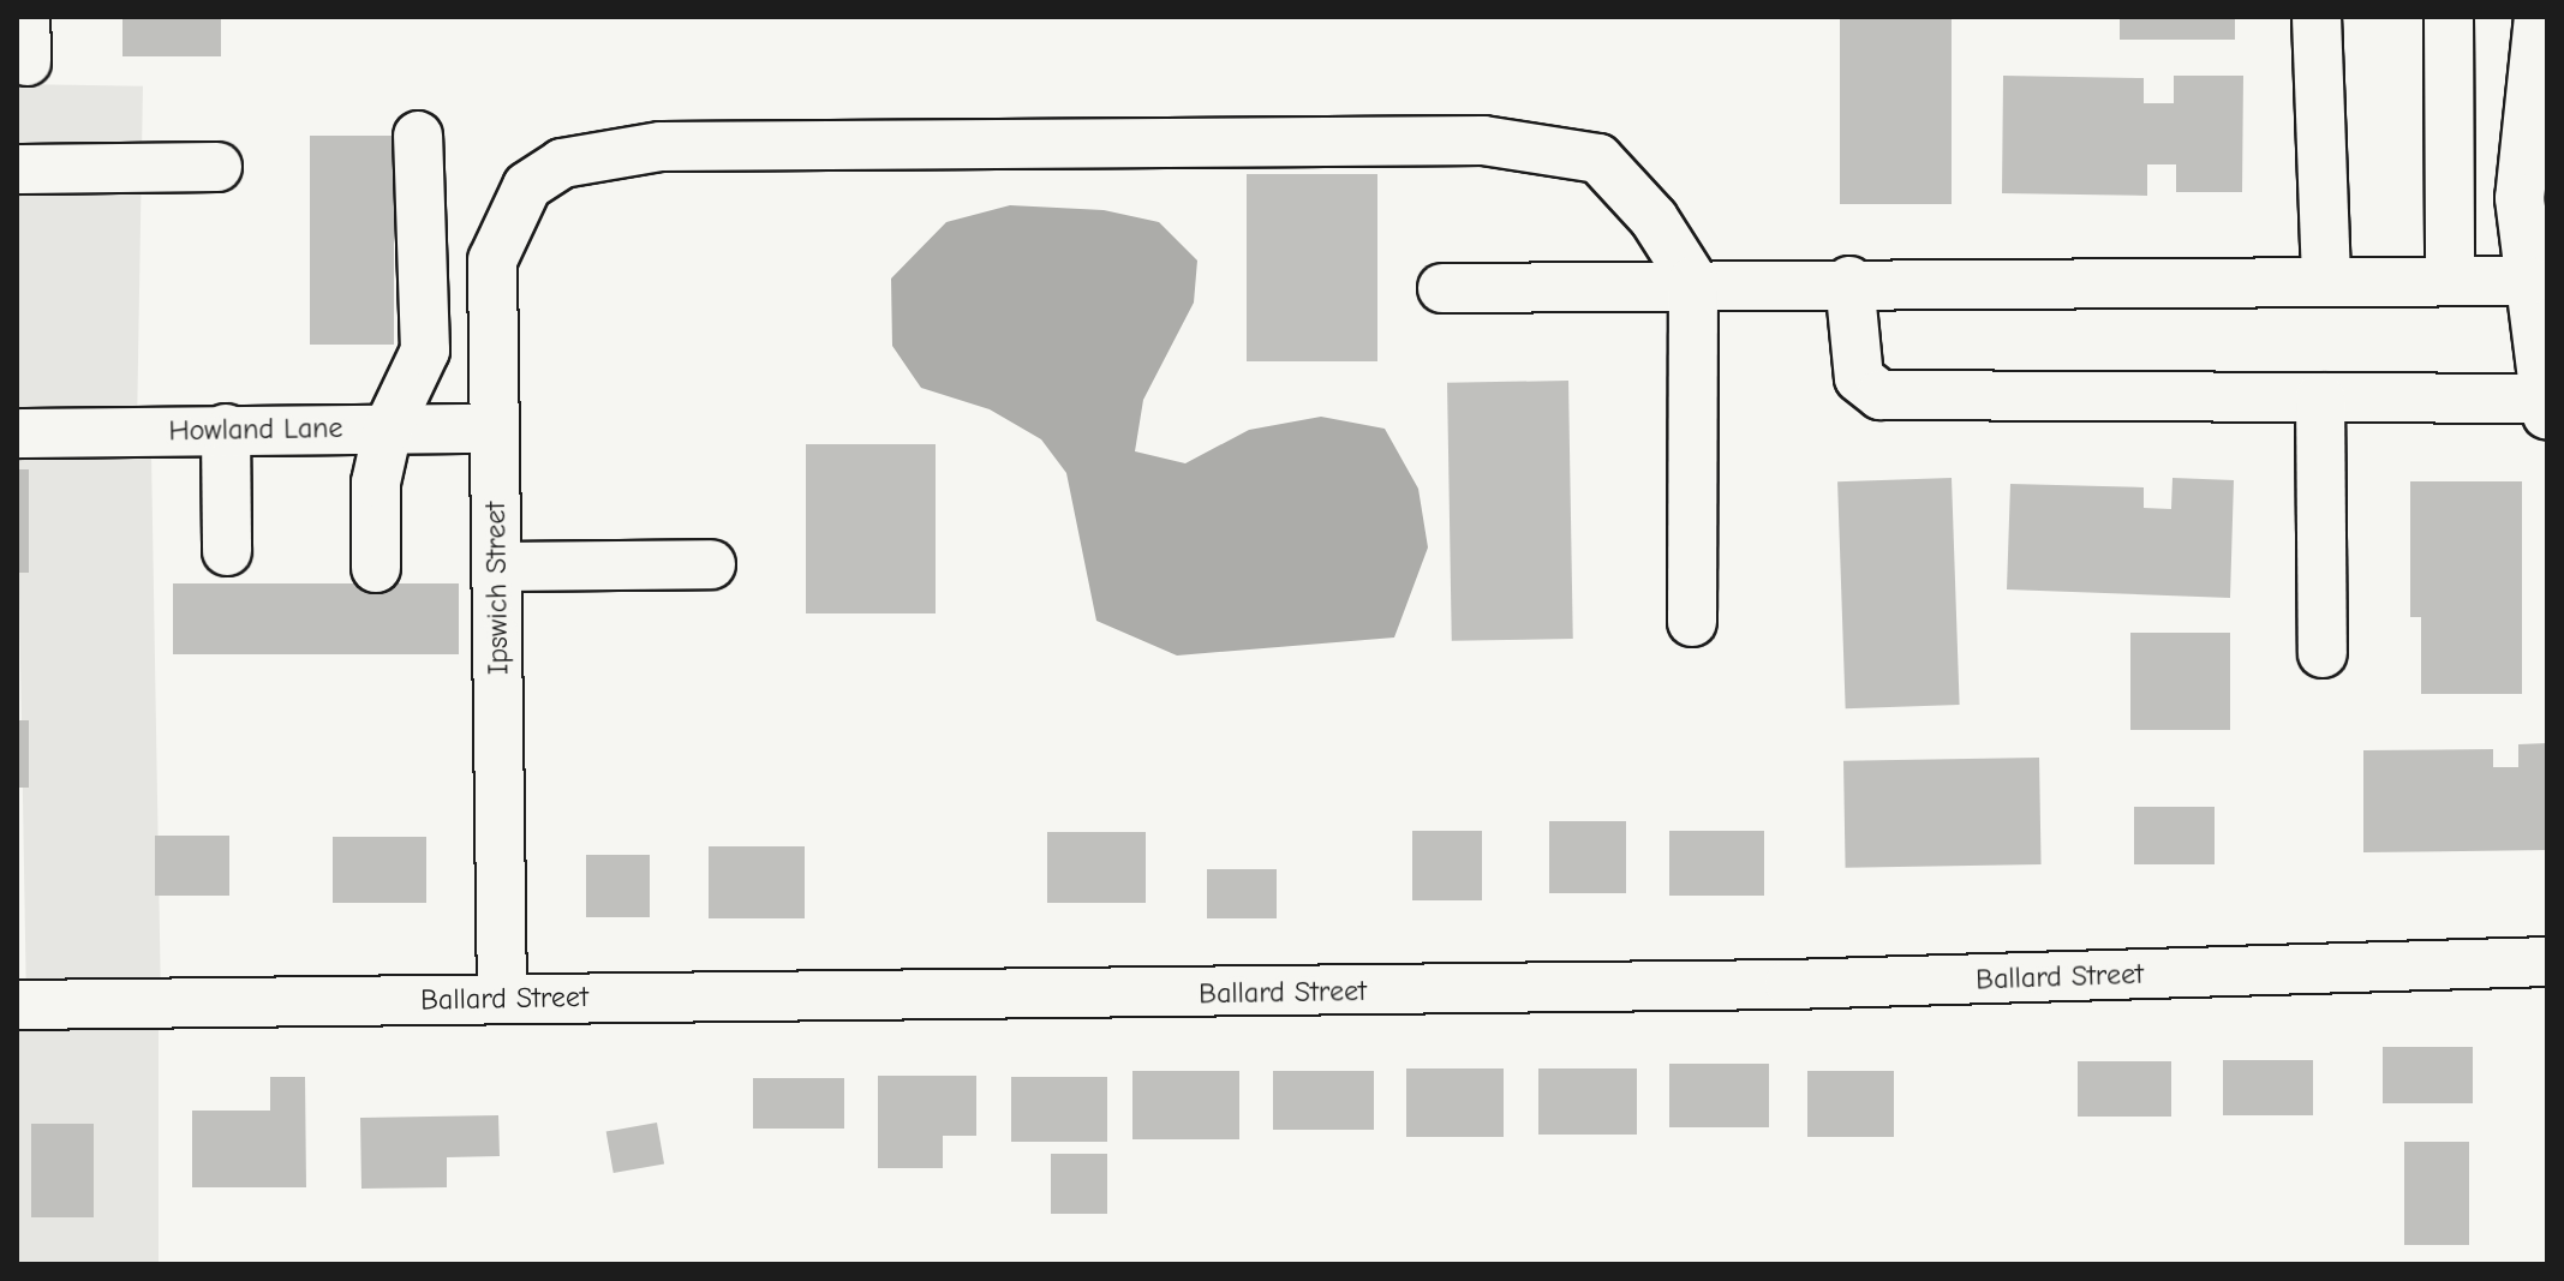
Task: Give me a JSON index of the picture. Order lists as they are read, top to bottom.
{
  "streets": {
    "street": ["Howland Lane", "Ipswich Street", "Ballard Street"]
  },
  "crossings": [
    ["Howland Lane", "Ipswich Street"],
    ["Ipswich Street", "Ballard Street"]
  ]
}
